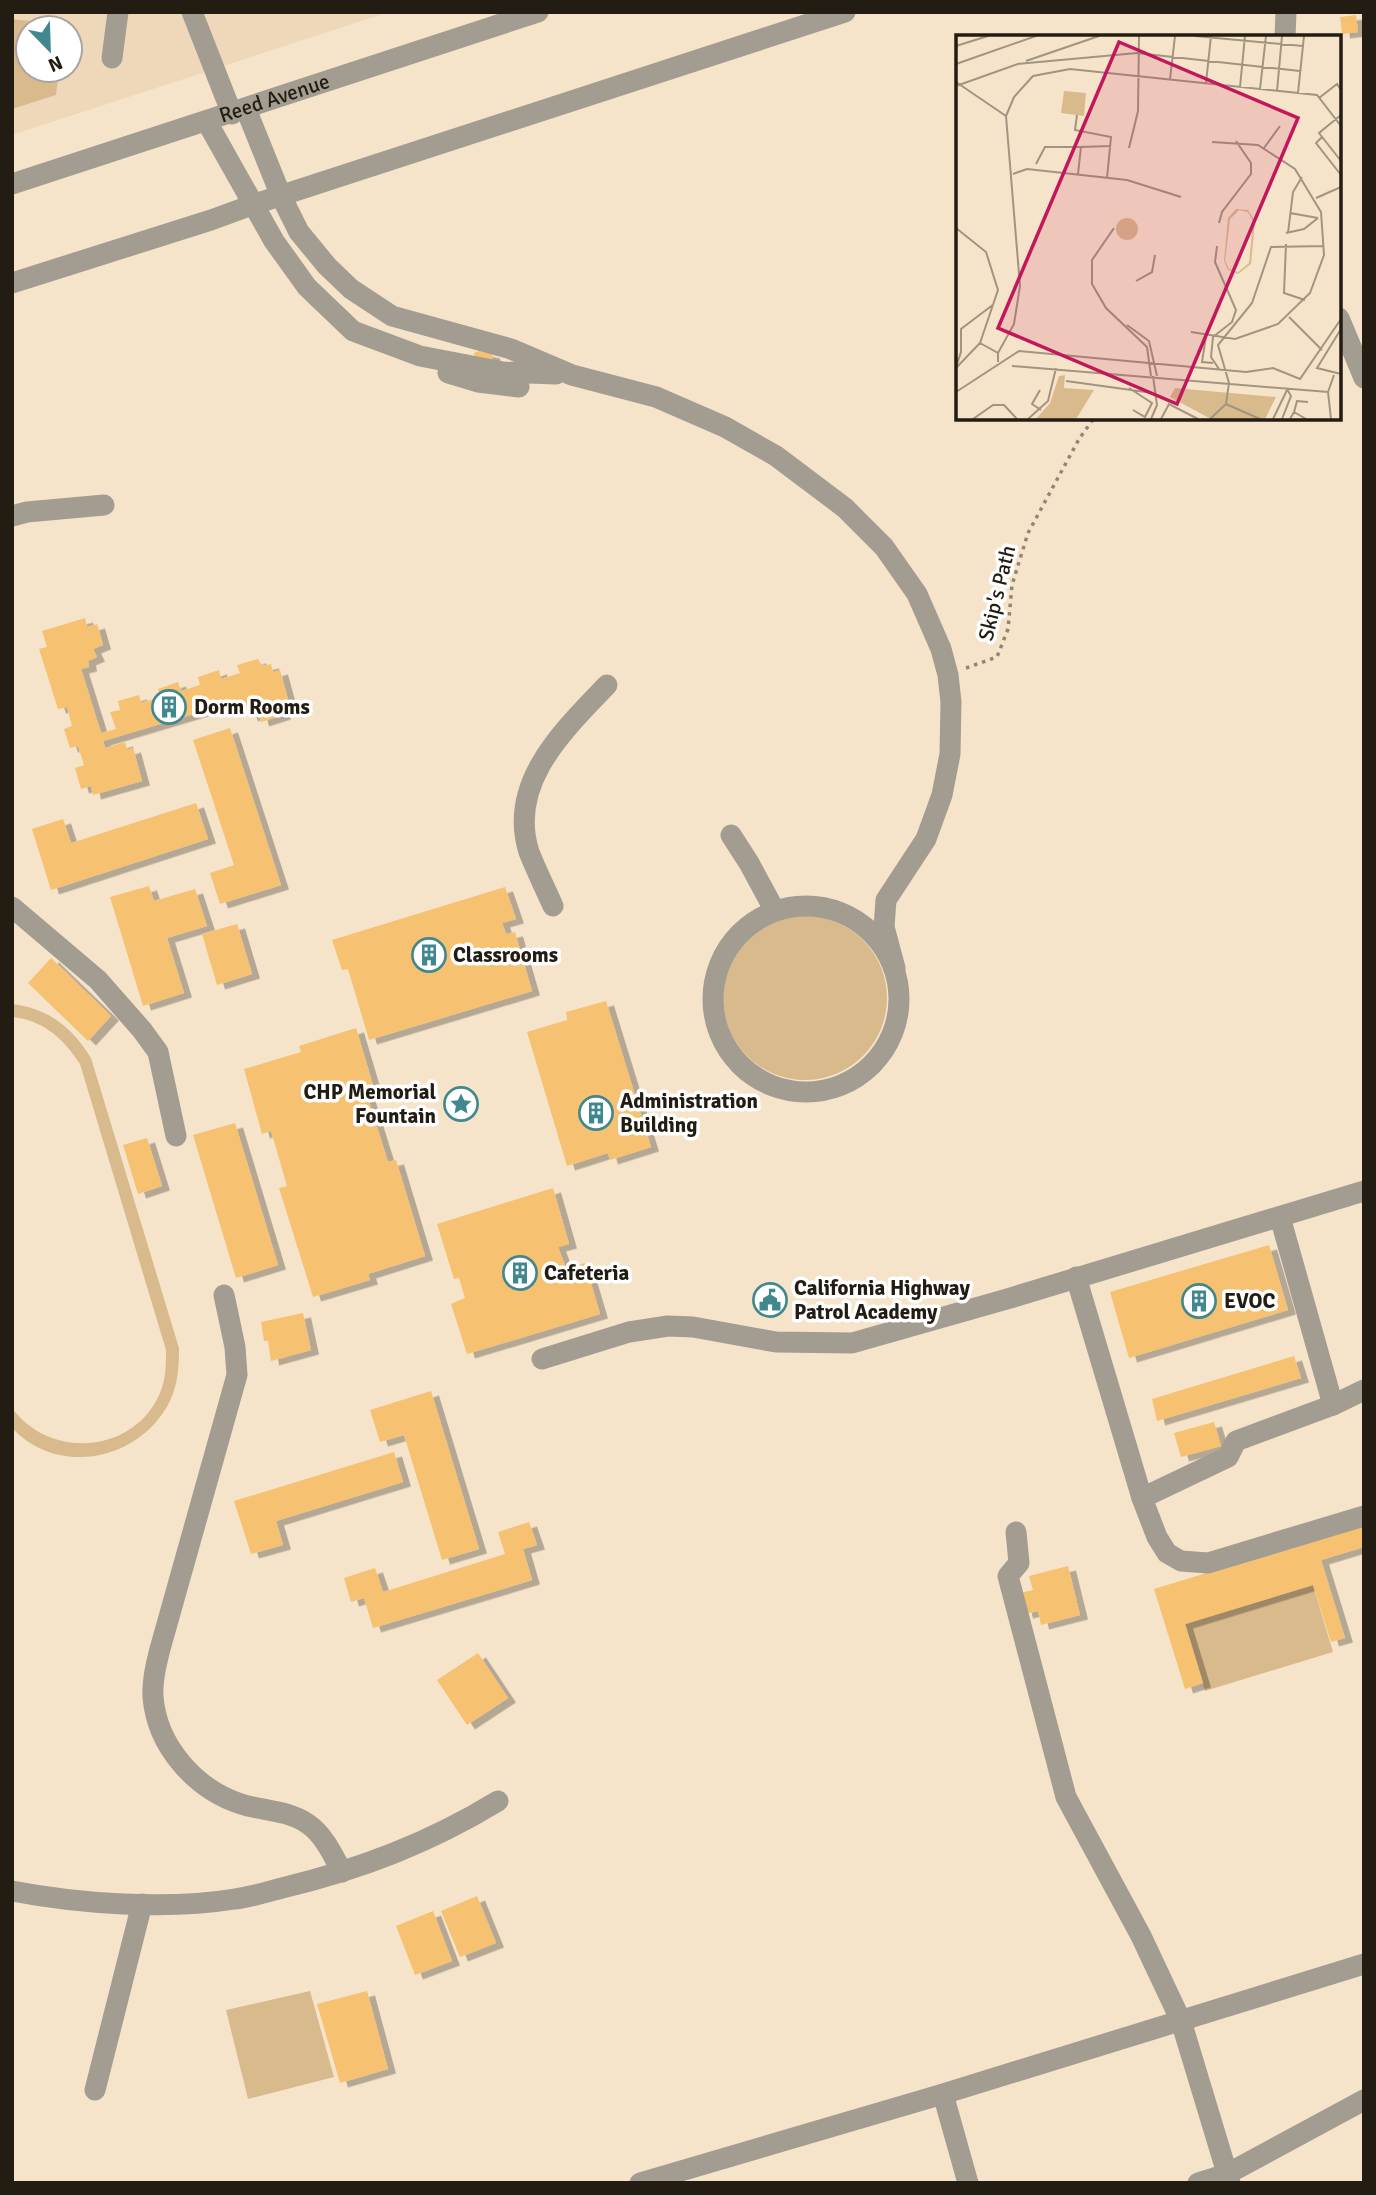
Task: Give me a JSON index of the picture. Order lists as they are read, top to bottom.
{
  "streets": {
    "street": ["Reed Avenue"],
    "path": ["Skip's Path"]
  },
  "places": {
    "building": [
      "Dorm Rooms",
      "Classrooms",
      "Administration Building",
      "Cafeteria",
      "EVOC"
    ],
    "place": ["CHP Memorial Fountain"],
    "public building": ["California Highway Patrol Academy"]
  },
  "north": "bottom right"
}
